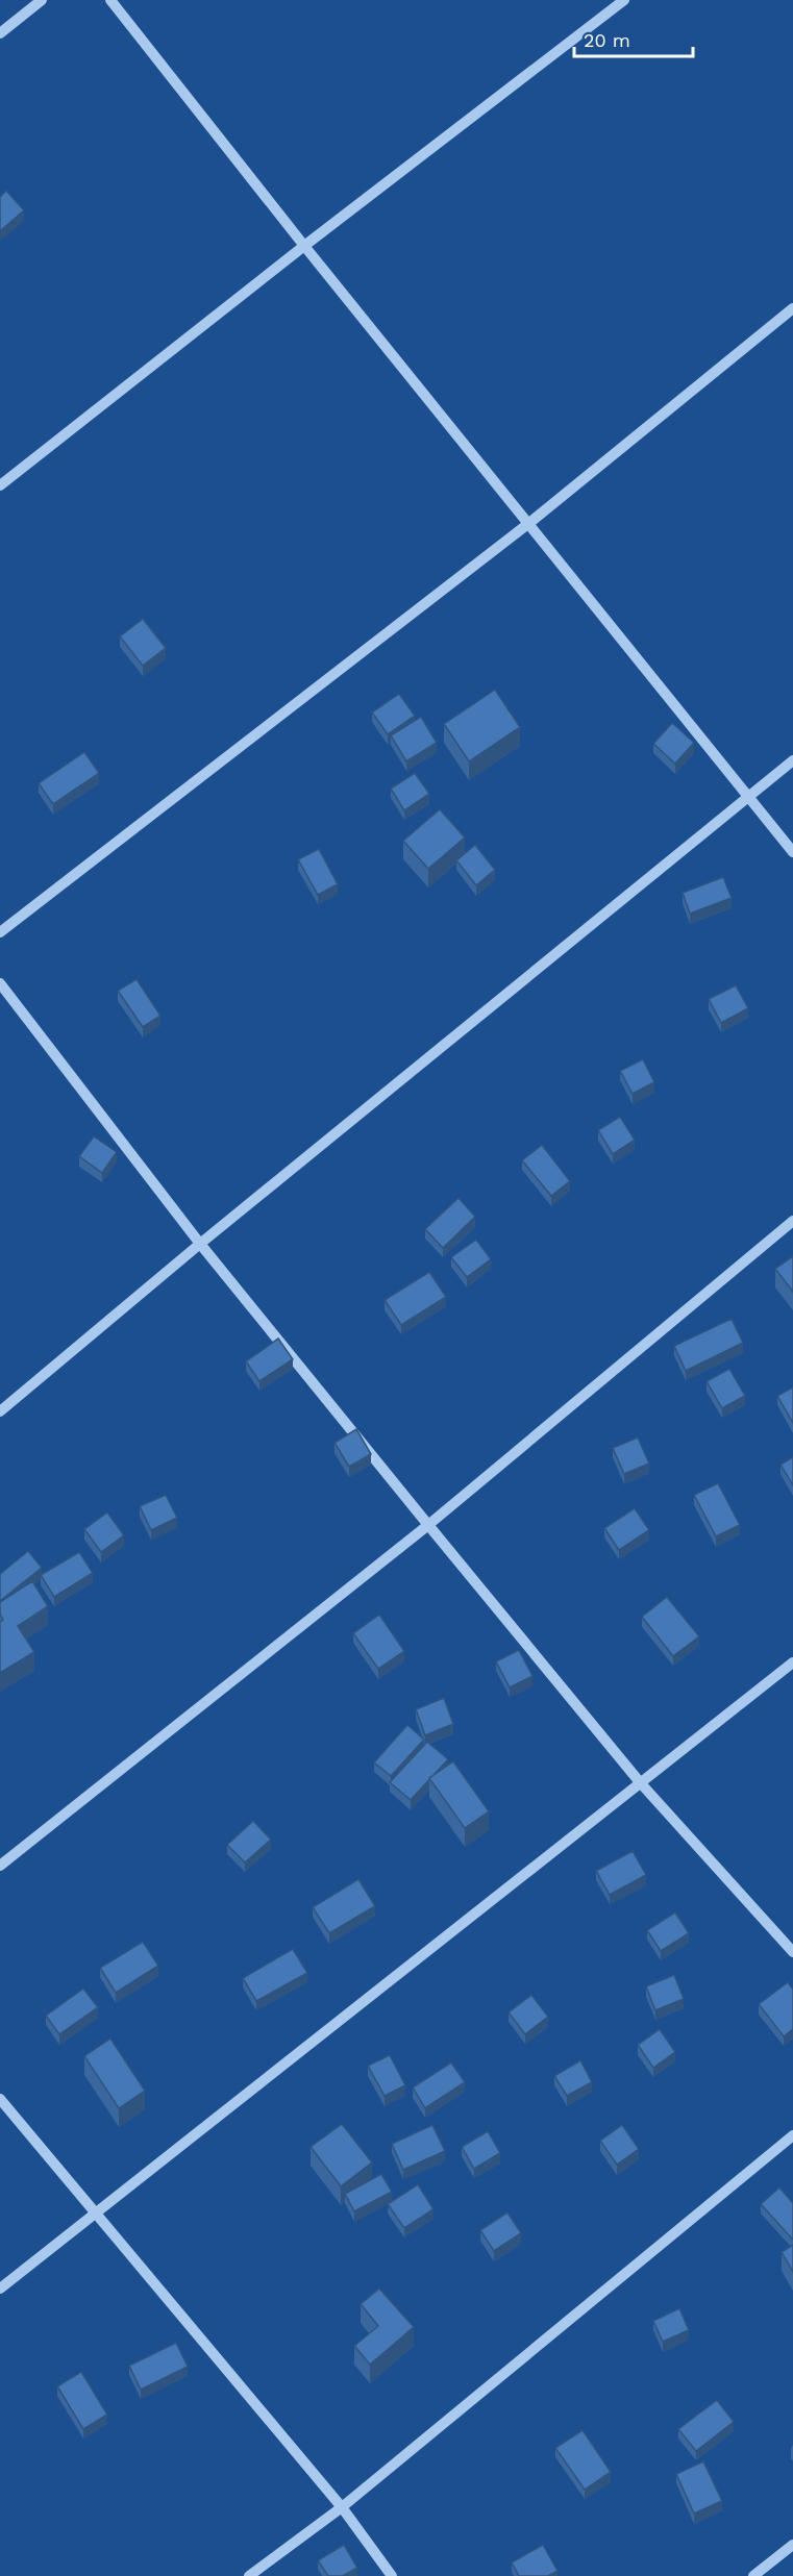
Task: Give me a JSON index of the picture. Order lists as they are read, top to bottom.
{
  "scale_bar": "20 m"
}
